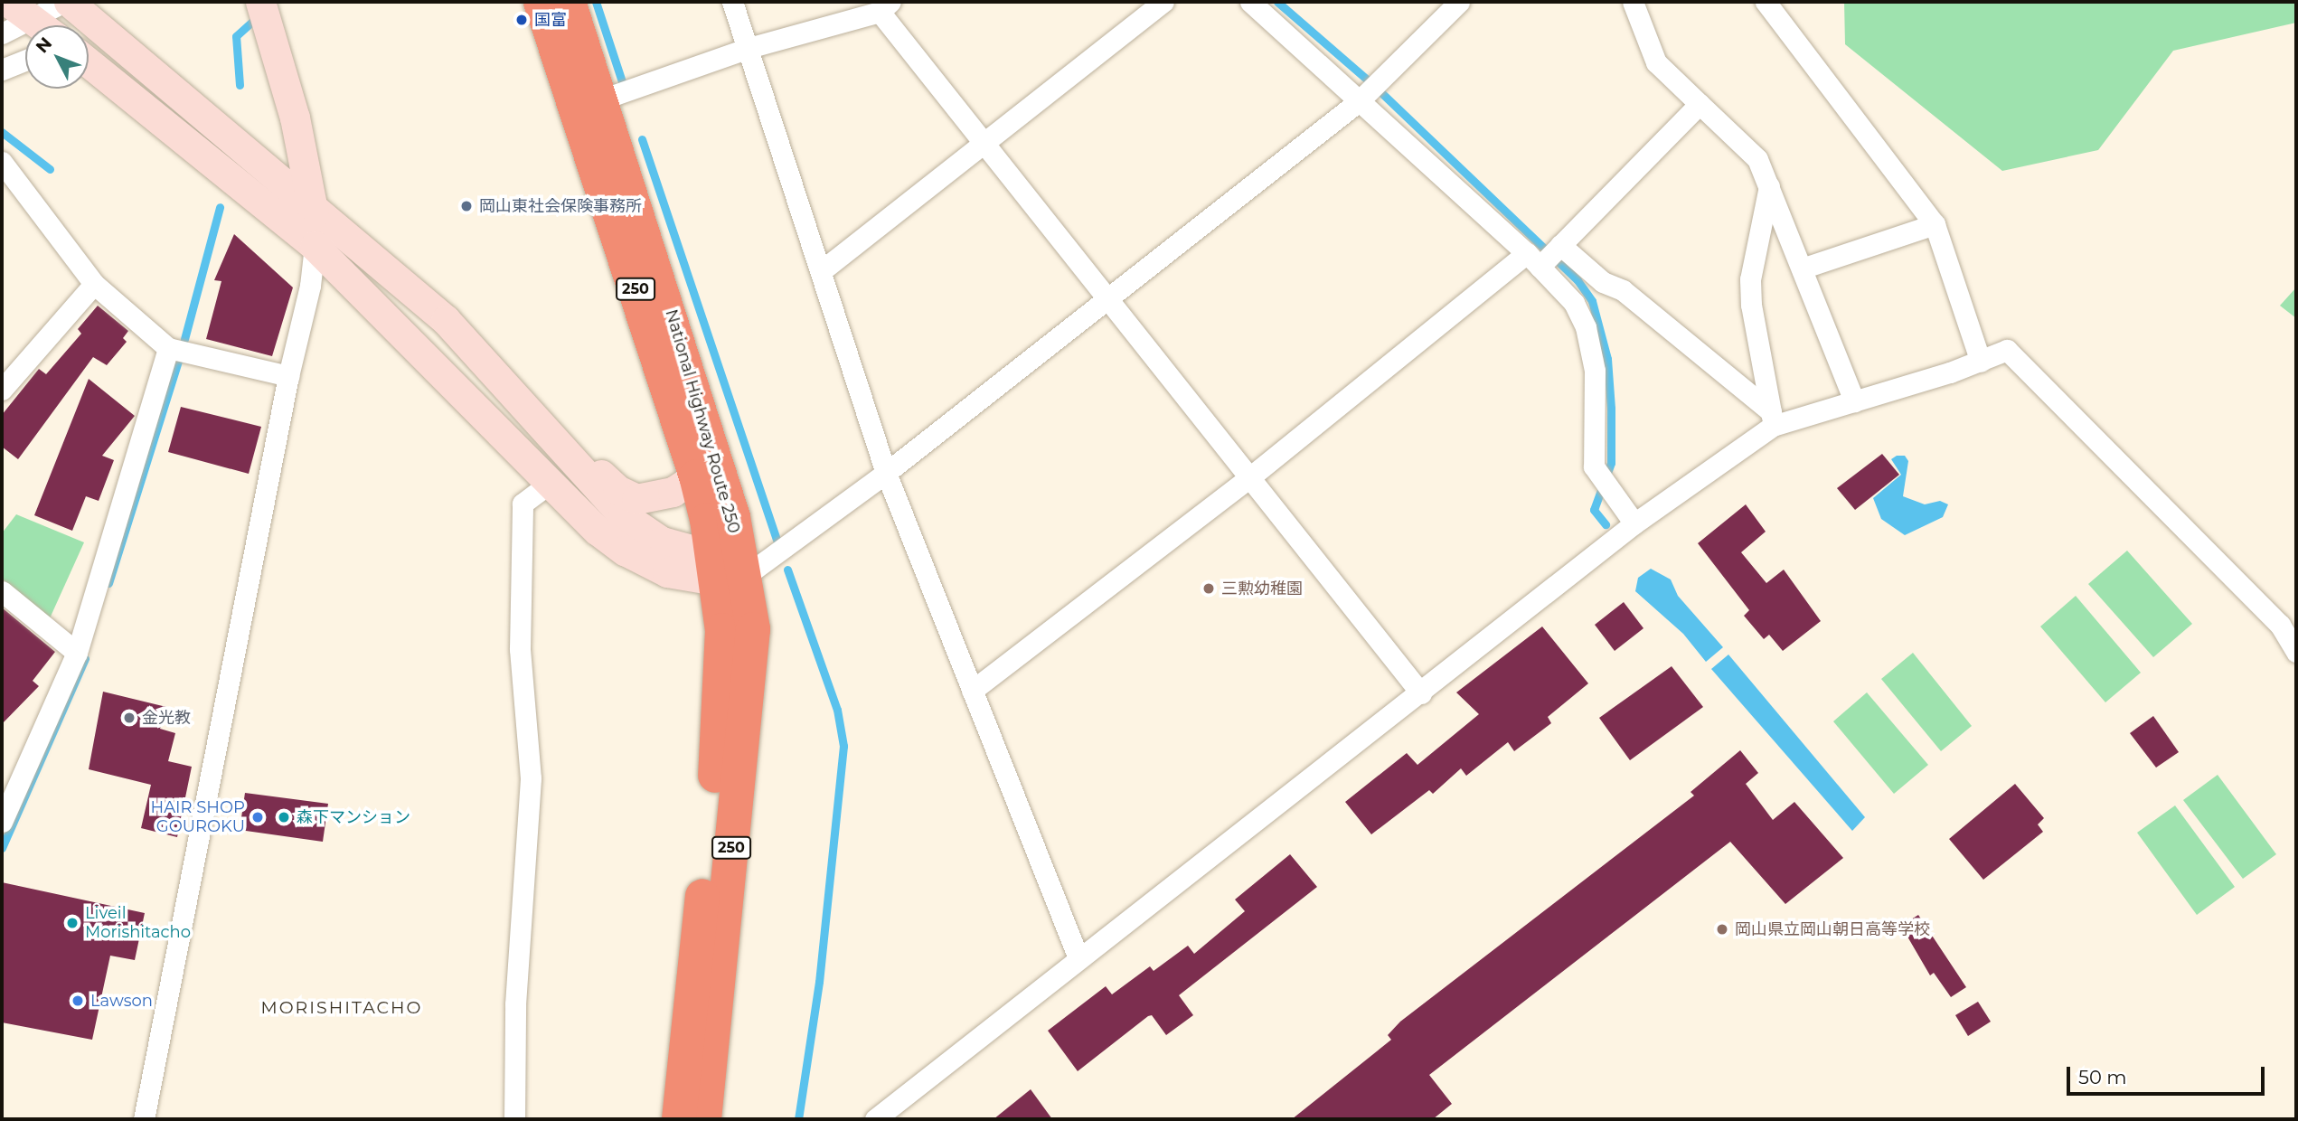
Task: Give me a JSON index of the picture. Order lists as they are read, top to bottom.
{
  "streets": {
    "highway": ["250", "National Highway Route 250"]
  },
  "districts": ["MORISHITACHO"],
  "places": [
    "国富",
    "岡山東社会保険事務所",
    "三勲幼稚園",
    "金光教",
    "HAIR SHOP GOUROKU",
    "森下マンション",
    "Liveil Morishitacho",
    "岡山県立岡山朝日高等学校",
    "Lawson"
  ],
  "scale_bar": "50 m",
  "north": "top left"
}
